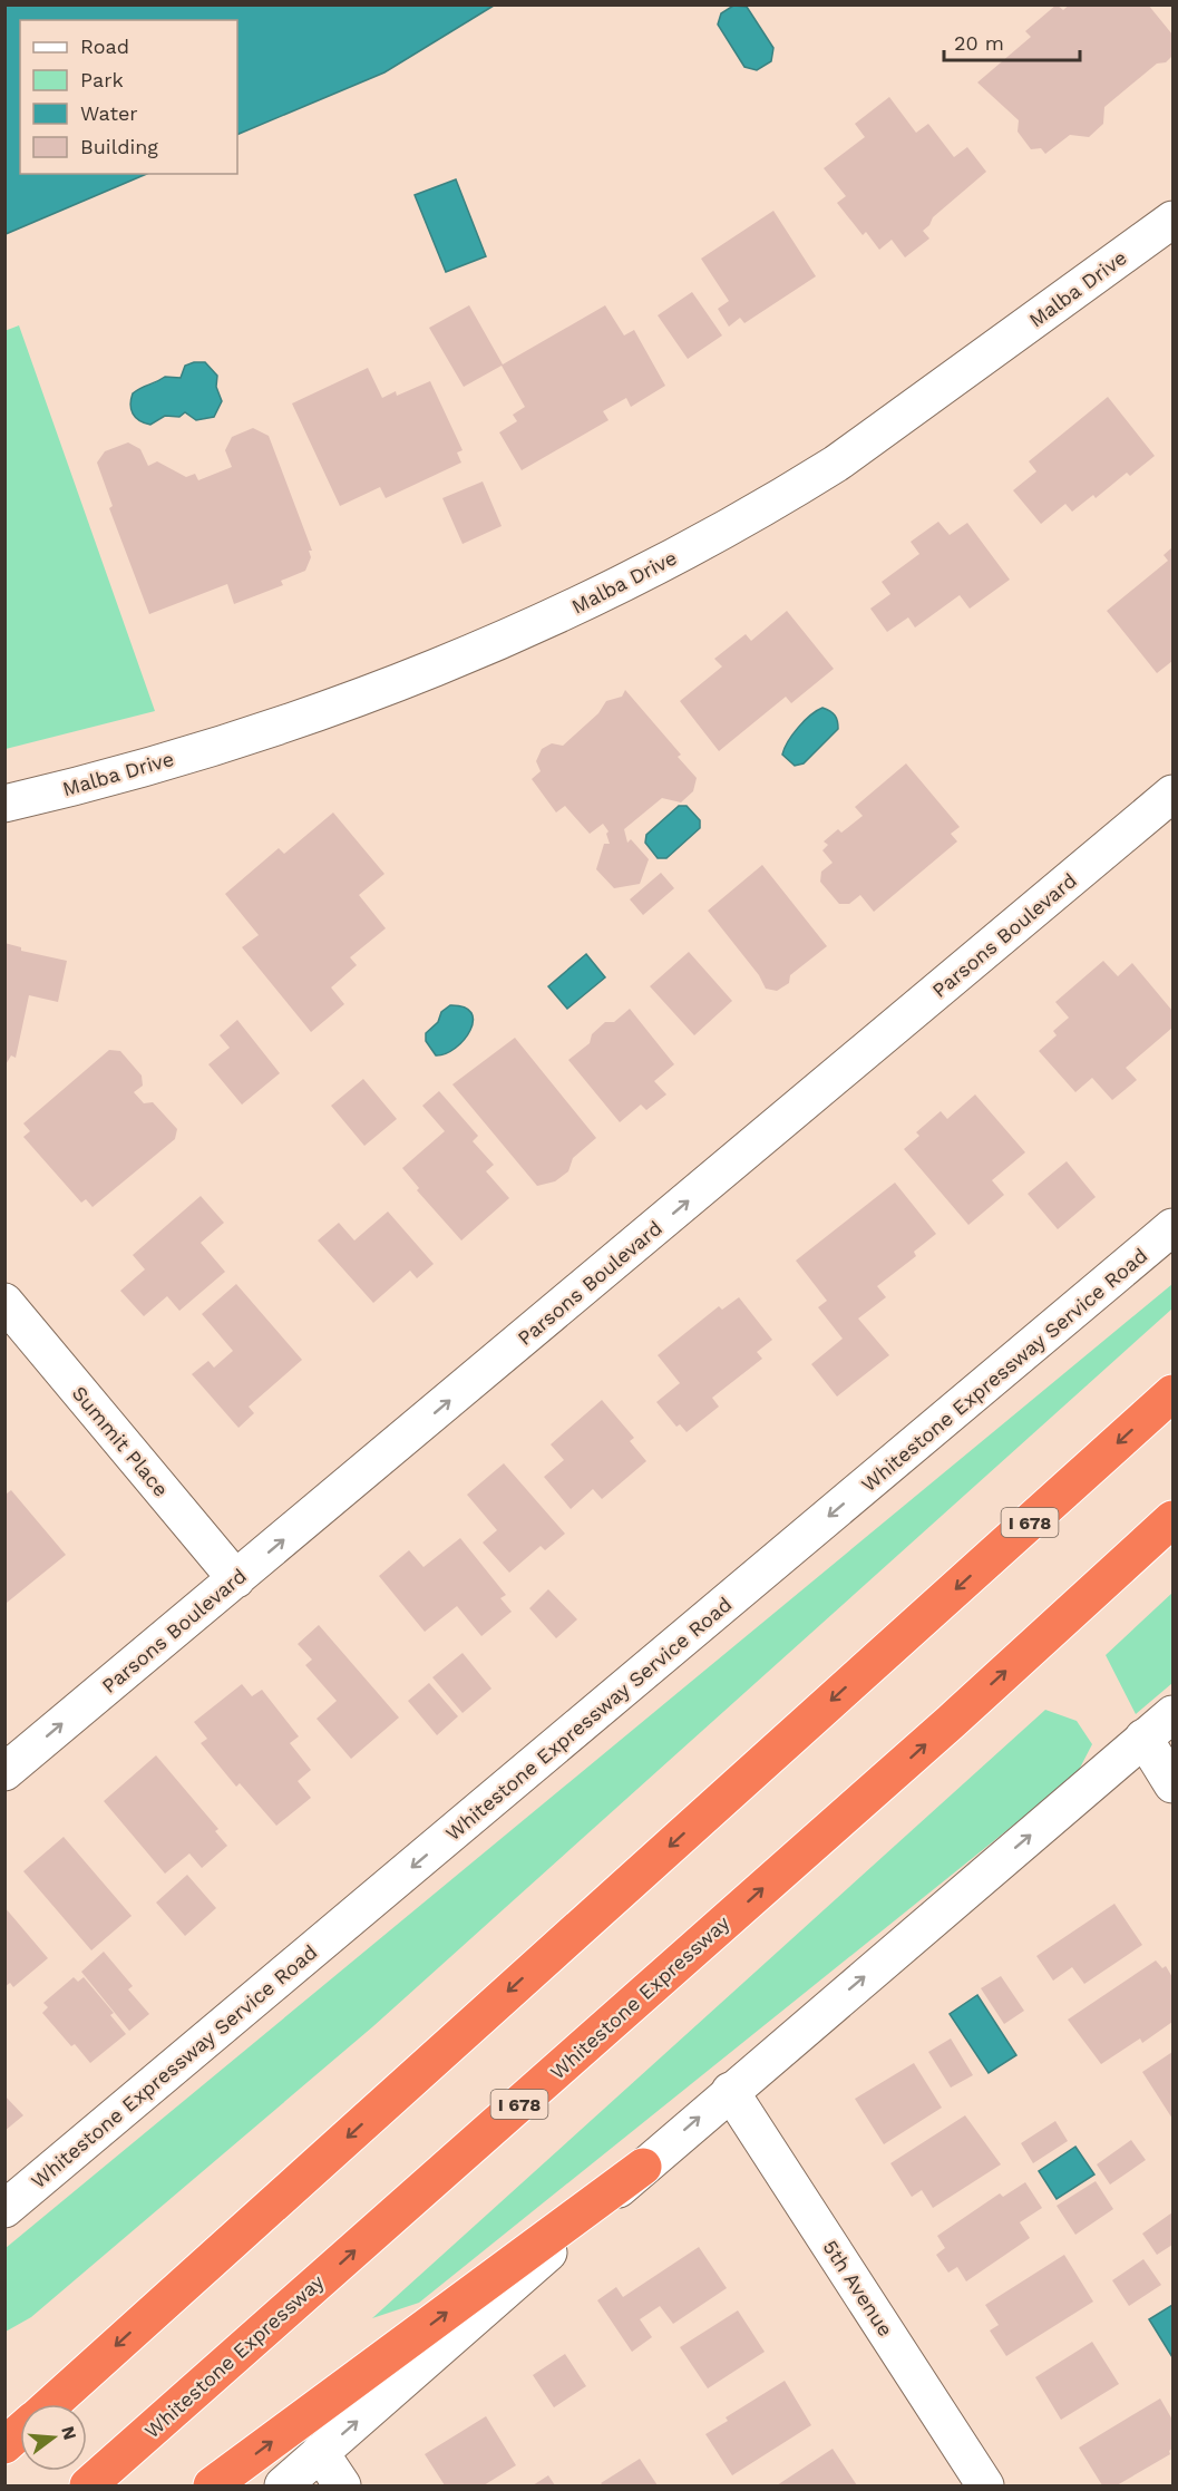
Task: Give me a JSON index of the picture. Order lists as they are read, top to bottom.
{
  "streets": {
    "highway": ["I 678", "Whitestone Expressway"],
    "street": [
      "Malba Drive",
      "Parsons Boulevard",
      "Whitestone Expressway Service Road",
      "Summit Place",
      "5th Avenue"
    ]
  },
  "crossings": [
    ["Parsons Boulevard", "Summit Place"]
  ],
  "one_way": ["Parsons Boulevard", "Whitestone Expressway Service Road"],
  "legend": [
    "Road",
    "Park",
    "Water",
    "Building"
  ],
  "scale_bar": "20 m",
  "north": "right"
}
